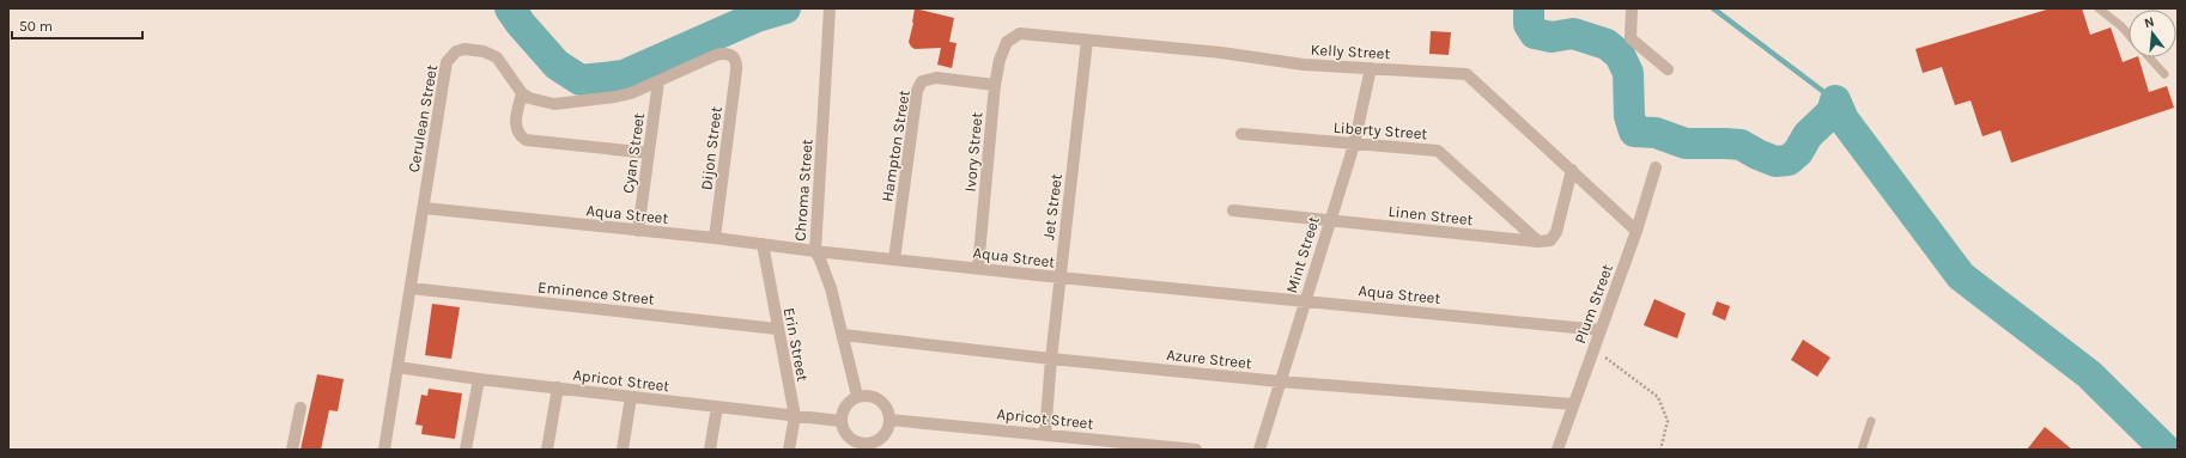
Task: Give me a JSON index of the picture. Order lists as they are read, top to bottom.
{
  "streets": {
    "street": [
      "Kelly Street",
      "Cerulean Street",
      "Liberty Street",
      "Hampton Street",
      "Dijon Street",
      "Ivory Street",
      "Cyan Street",
      "Chroma Street",
      "Jet Street",
      "Aqua Street",
      "Linen Street",
      "Mint Street",
      "Eminence Street",
      "Plum Street",
      "Erin Street",
      "Azure Street",
      "Apricot Street"
    ]
  },
  "crossings": [
    ["Kelly Street", "Ivory Street"],
    ["Kelly Street", "Jet Street"],
    ["Kelly Street", "Mint Street"],
    ["Kelly Street", "Plum Street"],
    ["Cerulean Street", "Aqua Street"],
    ["Cerulean Street", "Eminence Street"],
    ["Cerulean Street", "Apricot Street"],
    ["Liberty Street", "Linen Street"],
    ["Liberty Street", "Mint Street"],
    ["Hampton Street", "Ivory Street"],
    ["Hampton Street", "Aqua Street"],
    ["Dijon Street", "Cyan Street"],
    ["Dijon Street", "Aqua Street"],
    ["Ivory Street", "Aqua Street"],
    ["Cyan Street", "Aqua Street"],
    ["Chroma Street", "Aqua Street"],
    ["Chroma Street", "Azure Street"],
    ["Chroma Street", "Apricot Street"],
    ["Jet Street", "Aqua Street"],
    ["Jet Street", "Azure Street"],
    ["Jet Street", "Apricot Street"],
    ["Aqua Street", "Mint Street"],
    ["Aqua Street", "Plum Street"],
    ["Aqua Street", "Erin Street"],
    ["Linen Street", "Mint Street"],
    ["Mint Street", "Azure Street"],
    ["Eminence Street", "Erin Street"],
    ["Plum Street", "Azure Street"],
    ["Erin Street", "Apricot Street"]
  ],
  "scale_bar": "50 m",
  "north": "top"
}
